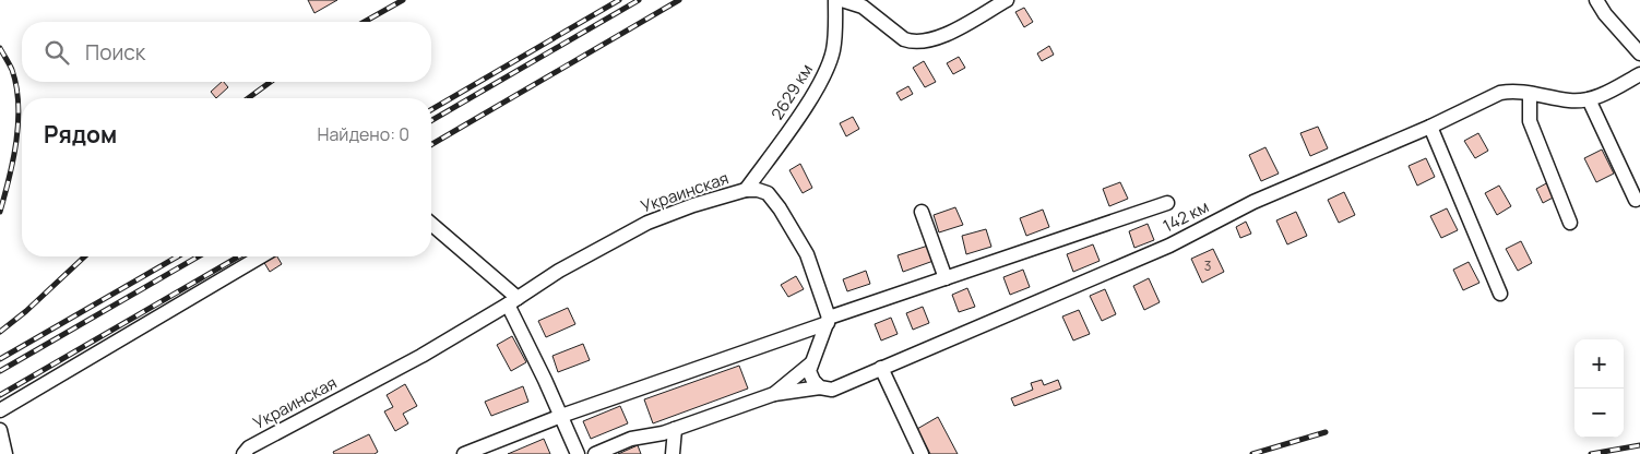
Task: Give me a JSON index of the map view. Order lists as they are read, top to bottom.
{
  "streets": {
    "street": ["2629 км", "Украинская", "142 км"]
  },
  "crossings": [
    ["2629 км", "Украинская"]
  ],
  "house_numbers": ["3"],
  "page": {
    "search": "Поиск",
    "heading": ["Рядом", "Найдено: 0"],
    "map_buttons": ["+", "−"]
  }
}
